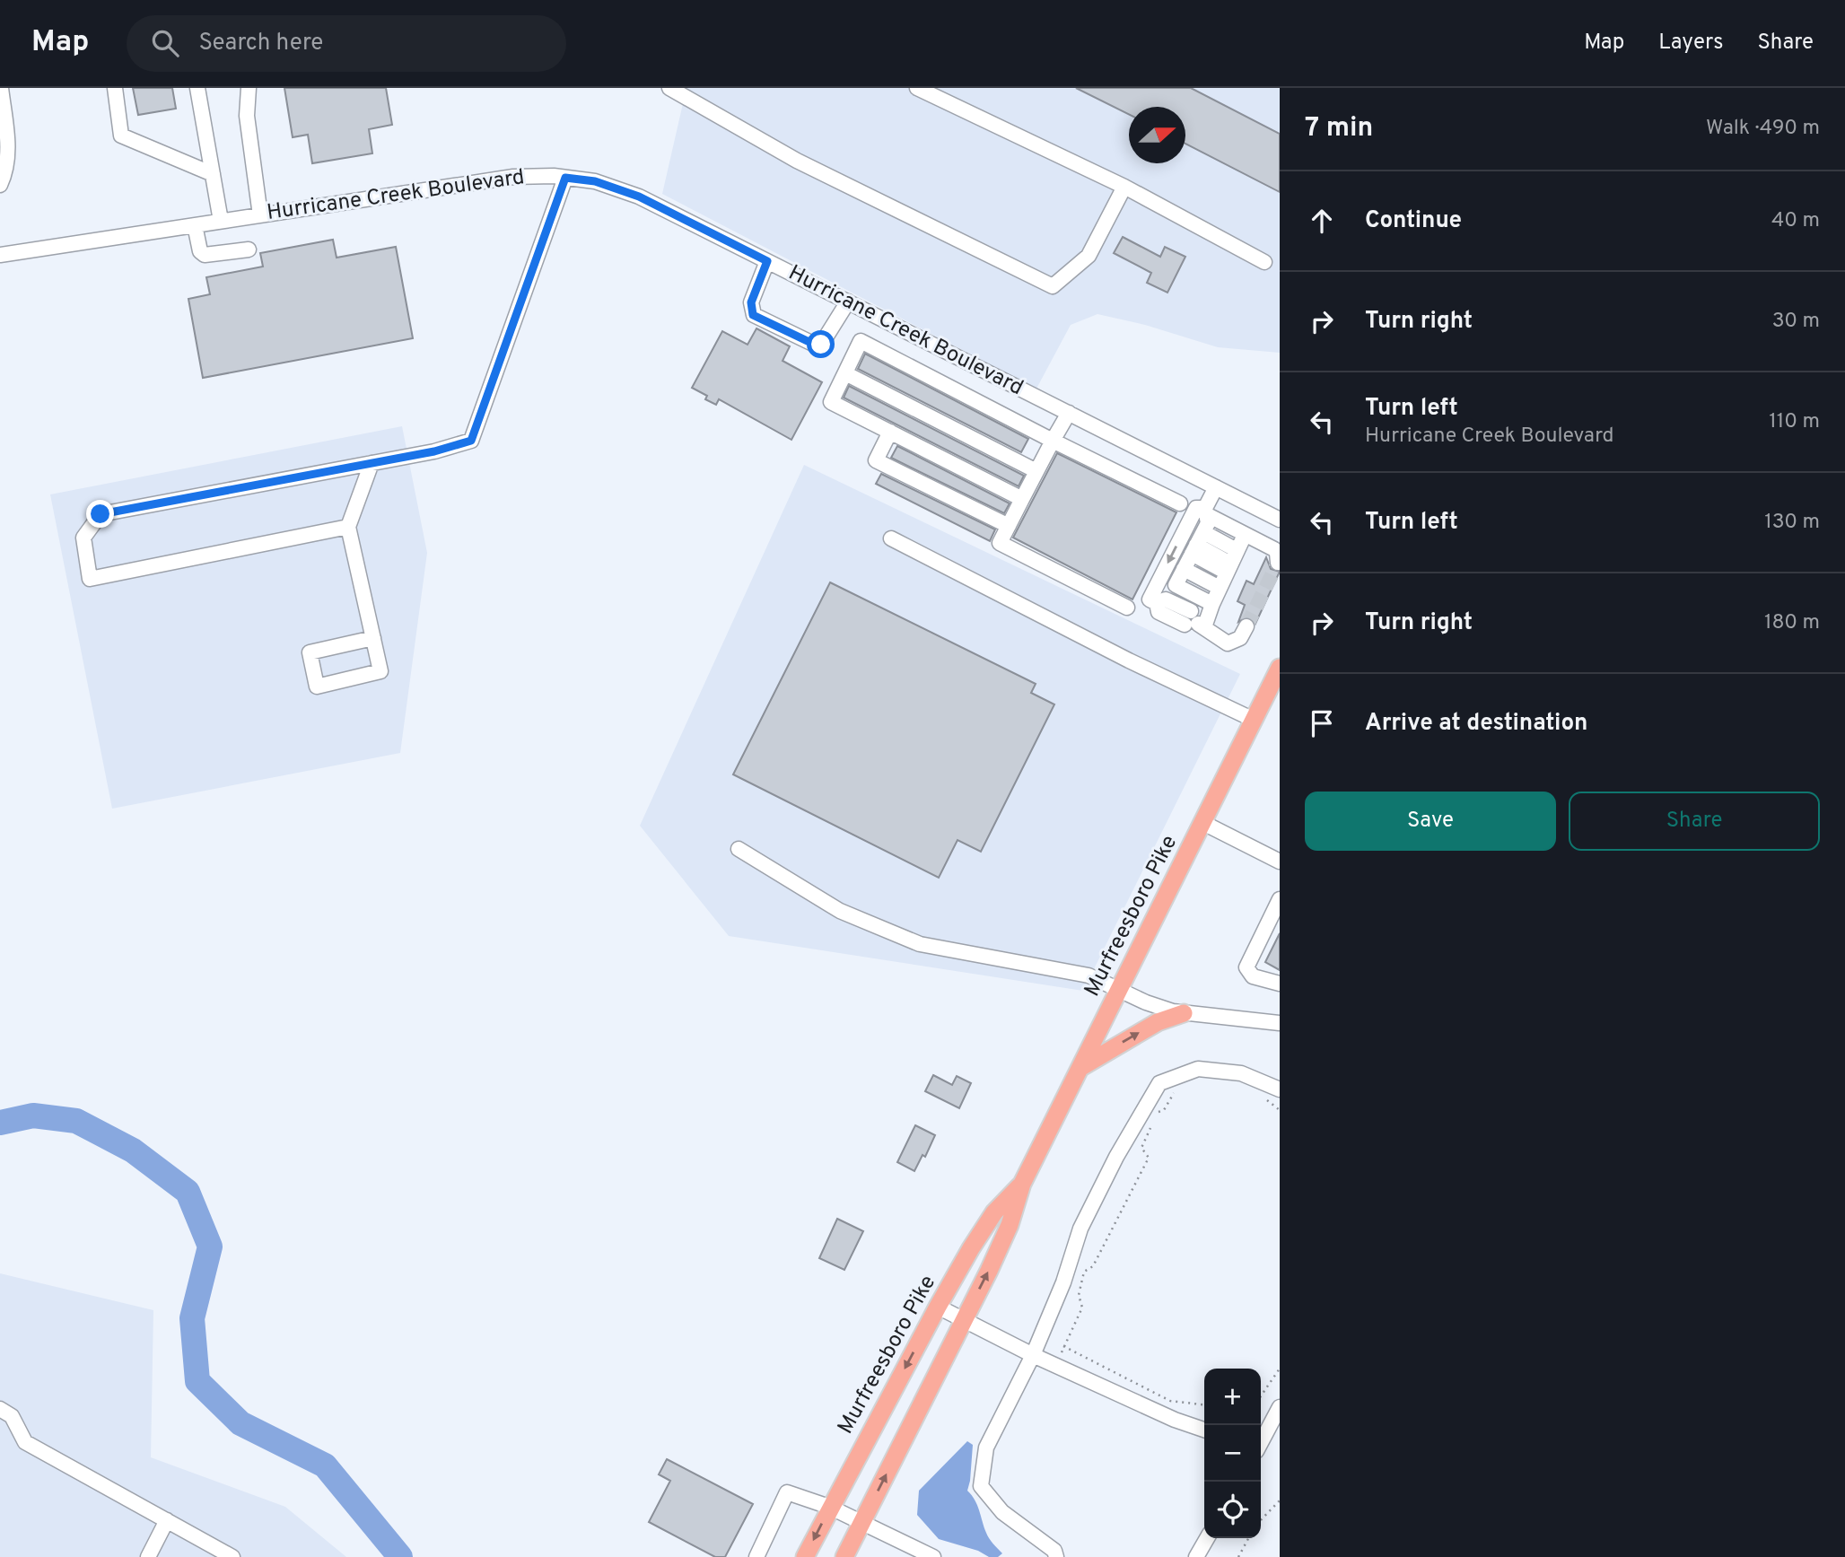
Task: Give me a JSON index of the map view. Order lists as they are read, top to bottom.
{
  "streets": {
    "main road": ["Murfreesboro Pike"],
    "street": ["Hurricane Creek Boulevard"]
  },
  "north": "right",
  "page": {
    "header": "Map",
    "search": "Search here",
    "nav": ["Map", "Layers", "Share"],
    "heading": ["7 min", "Walk · 490 m"],
    "list": [
      ["Continue", "40 m"],
      ["Turn right", "30 m"],
      ["Turn left", "Hurricane Creek Boulevard", "110 m"],
      ["Turn left", "130 m"],
      ["Turn right", "180 m"],
      "Arrive at destination"
    ],
    "buttons": ["Save", "Share"],
    "map_buttons": ["+", "−"]
  }
}
